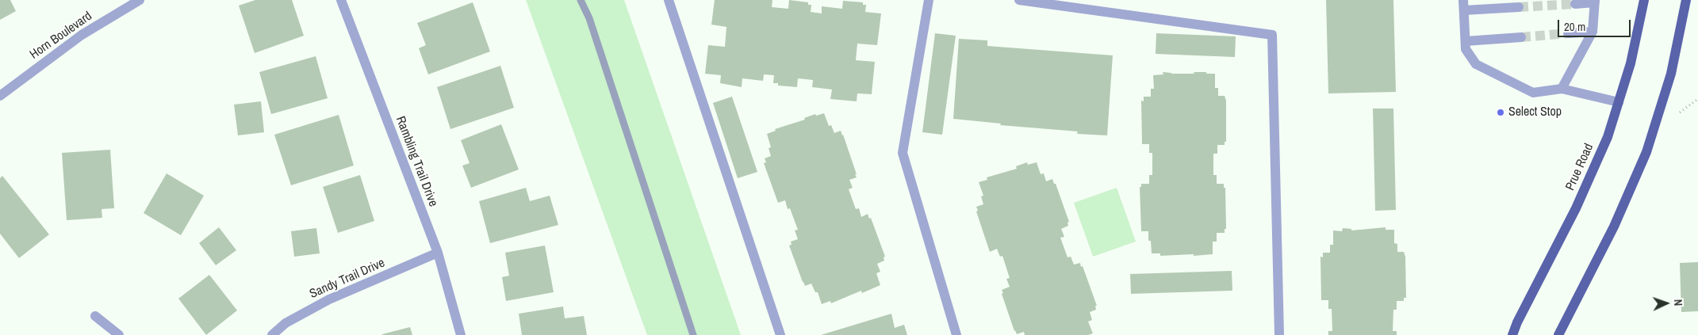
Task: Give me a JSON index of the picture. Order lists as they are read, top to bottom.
{
  "streets": {
    "main road": ["Prue Road"],
    "street": ["Horn Boulevard", "Rambling Trail Drive", "Sandy Trail Drive"]
  },
  "crossings": [
    ["Rambling Trail Drive", "Sandy Trail Drive"]
  ],
  "places": ["Select Stop"],
  "scale_bar": "20 m",
  "north": "right"
}
